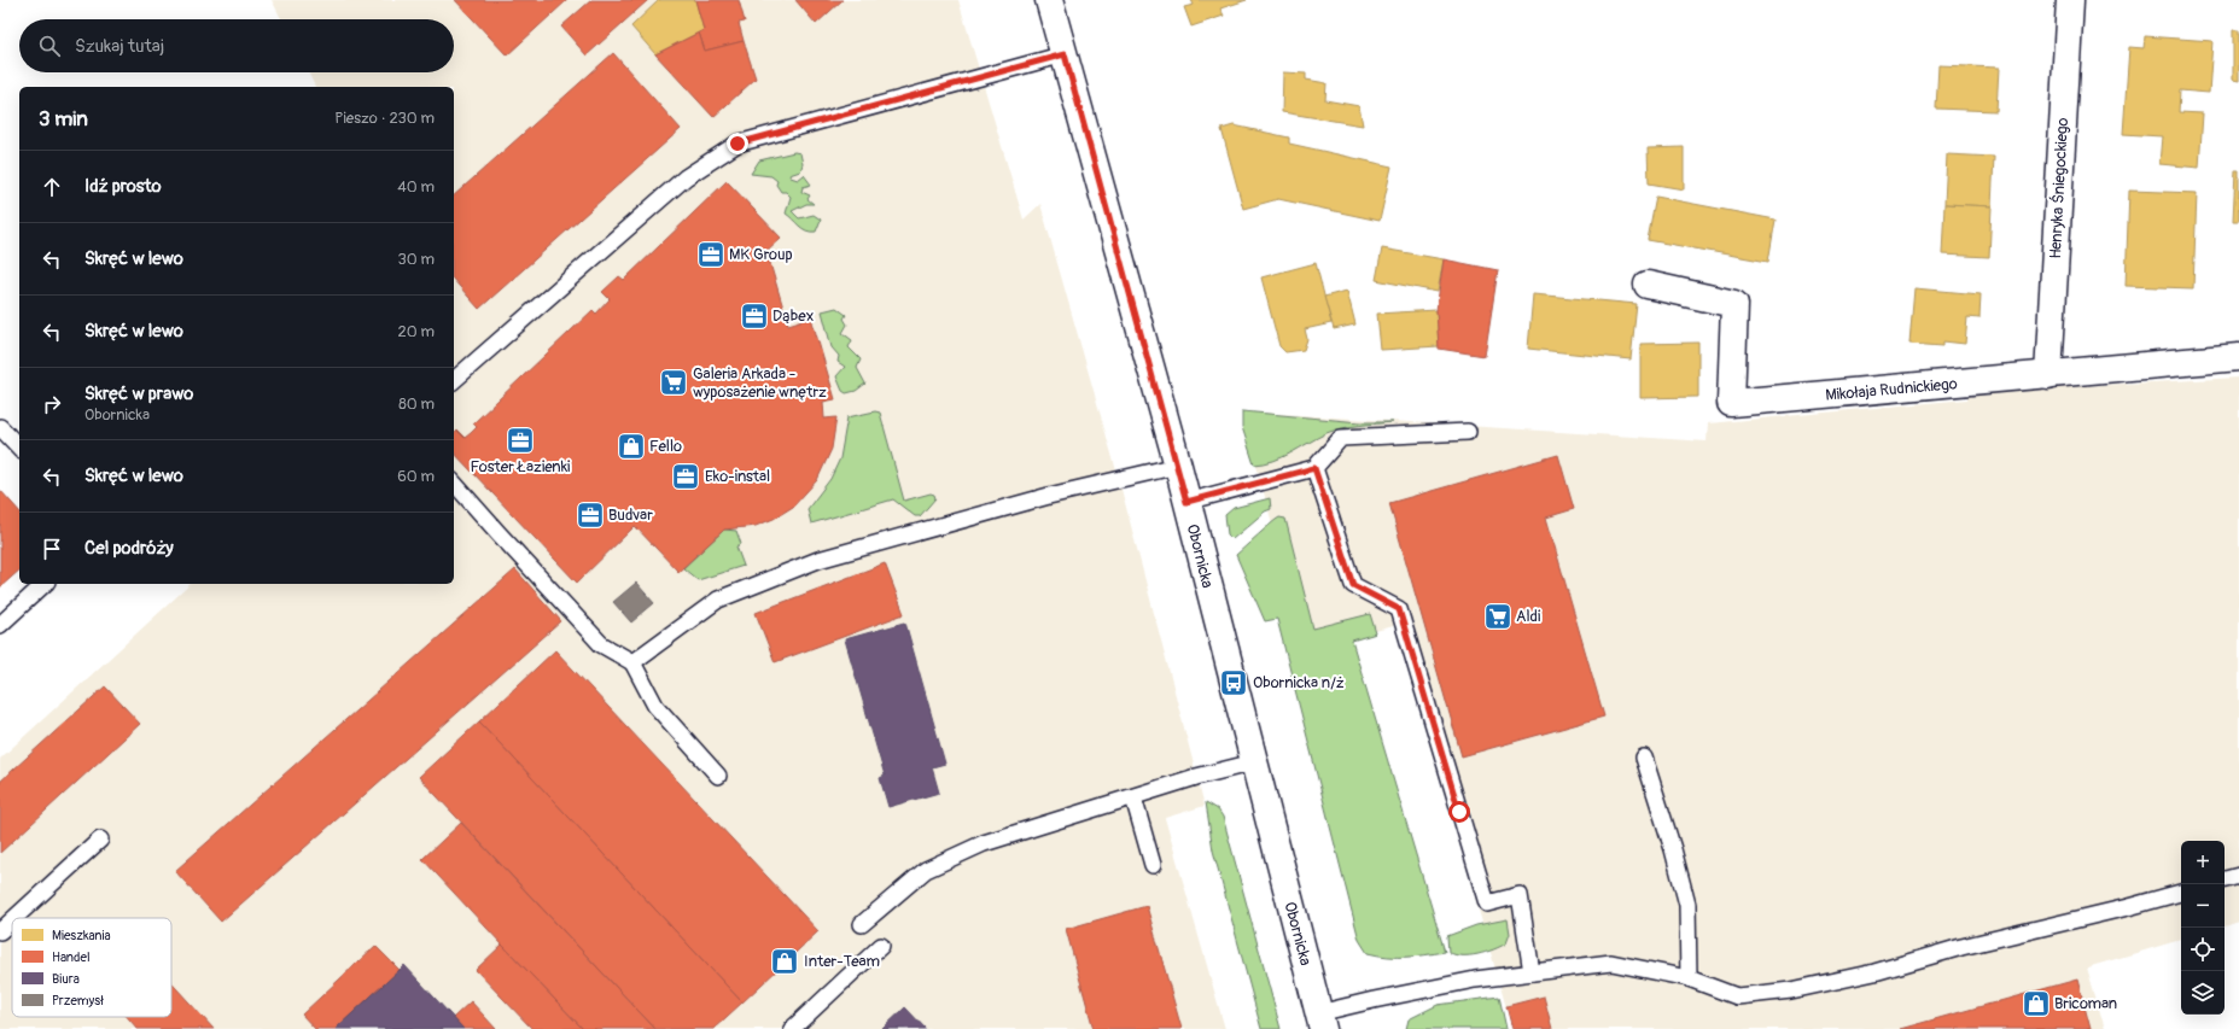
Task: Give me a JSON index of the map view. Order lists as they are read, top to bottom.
{
  "streets": {
    "street": ["Henryka Śniegockiego", "Mikołaja Rudnickiego", "Obornicka"]
  },
  "crossings": [
    ["Henryka Śniegockiego", "Mikołaja Rudnickiego"]
  ],
  "places": {
    "office": [
      "MK Group",
      "Dąbex",
      "Foster Łazienki",
      "Eko-instal",
      "Budvar"
    ],
    "supermarket": ["Galeria Arkada - wyposażenie wnętrz", "Aldi"],
    "shop": ["Fello", "Inter-Team", "Bricoman"],
    "bus stop": ["Obornicka n/ż"]
  },
  "legend": [
    "Mieszkania",
    "Handel",
    "Biura",
    "Przemysł"
  ],
  "page": {
    "search": "Szukaj tutaj",
    "heading": ["3 min", "Pieszo · 230 m"],
    "list": [
      ["Idź prosto", "40 m"],
      ["Skręć w lewo", "30 m"],
      ["Skręć w lewo", "20 m"],
      ["Skręć w prawo", "Obornicka", "80 m"],
      ["Skręć w lewo", "60 m"],
      "Cel podróży"
    ],
    "map_buttons": ["+", "−"]
  }
}
